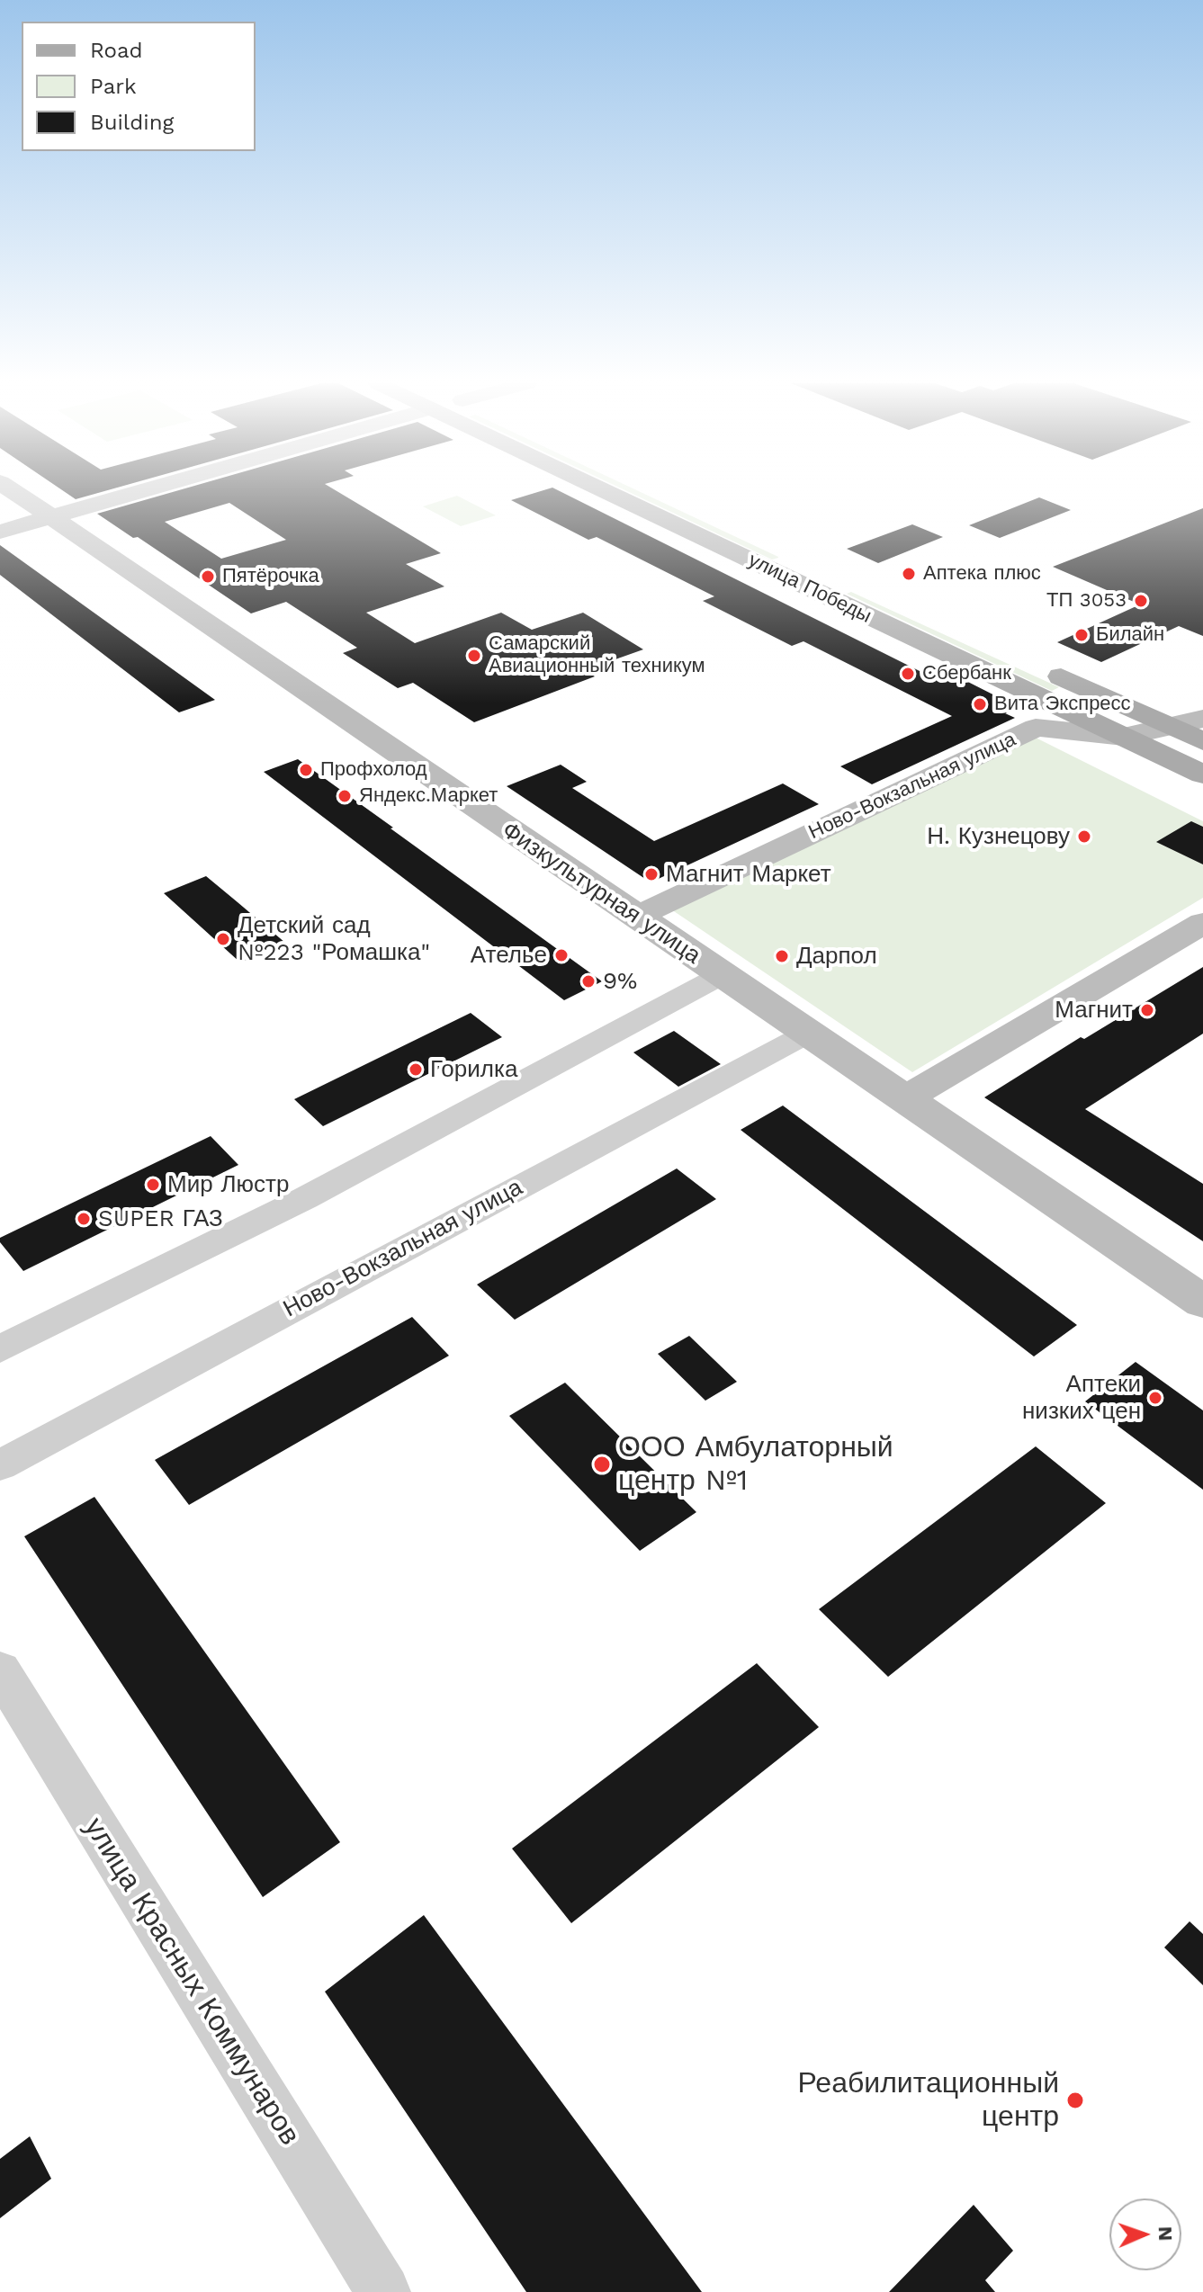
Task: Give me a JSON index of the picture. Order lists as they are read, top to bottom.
{
  "streets": {
    "main road": ["улица Победы"],
    "street": ["Ново-Вокзальная улица", "Физкультурная улица", "улица Красных Коммунаров"]
  },
  "crossings": [
    ["улица Победы", "Ново-Вокзальная улица"],
    ["Ново-Вокзальная улица", "Физкультурная улица"]
  ],
  "places": [
    "Аптека плюс",
    "Пятёрочка",
    "ТП 3053",
    "Билайн",
    "Самарский Авиационный техникум",
    "Сбербанк",
    "Вита Экспресс",
    "Профхолод",
    "Яндекс.Маркет",
    "Н. Кузнецову",
    "Магнит Маркет",
    "Детский сад №223 \"Ромашка\"",
    "Ателье",
    "Дарпол",
    "9%",
    "Магнит",
    "Горилка",
    "Мир Люстр",
    "SUPER ГАЗ",
    "Аптеки низких цен",
    "ООО Амбулаторный центр №1",
    "Реабилитационный центр"
  ],
  "legend": ["Road", "Park", "Building"],
  "north": "right"
}
